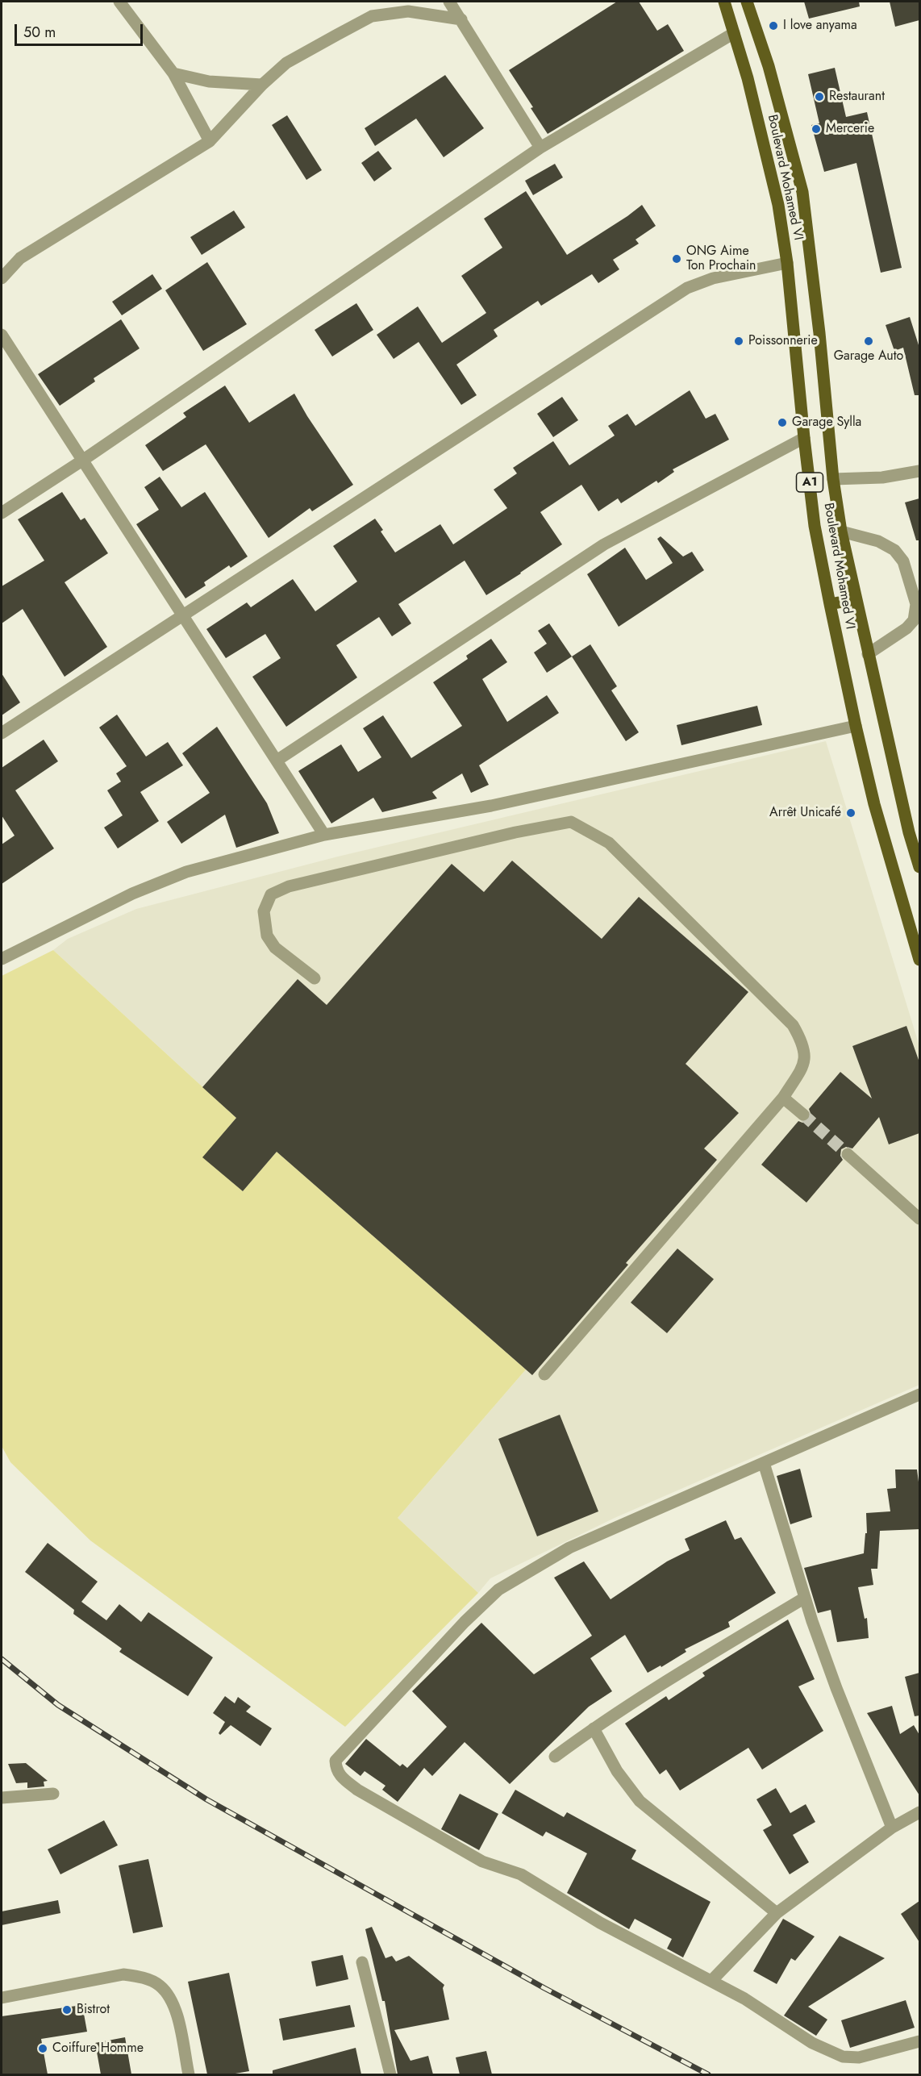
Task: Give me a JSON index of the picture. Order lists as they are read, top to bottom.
{
  "streets": {
    "main road": ["Boulevard Mohamed VI", "A1"]
  },
  "places": [
    "I love anyama",
    "Restaurant",
    "Mercerie",
    "ONG Aime Ton Prochain",
    "Poissonnerie",
    "Garage Auto",
    "Garage Sylla",
    "Arrêt Unicafé",
    "Bistrot",
    "Coiffure Homme"
  ],
  "scale_bar": "50 m"
}
